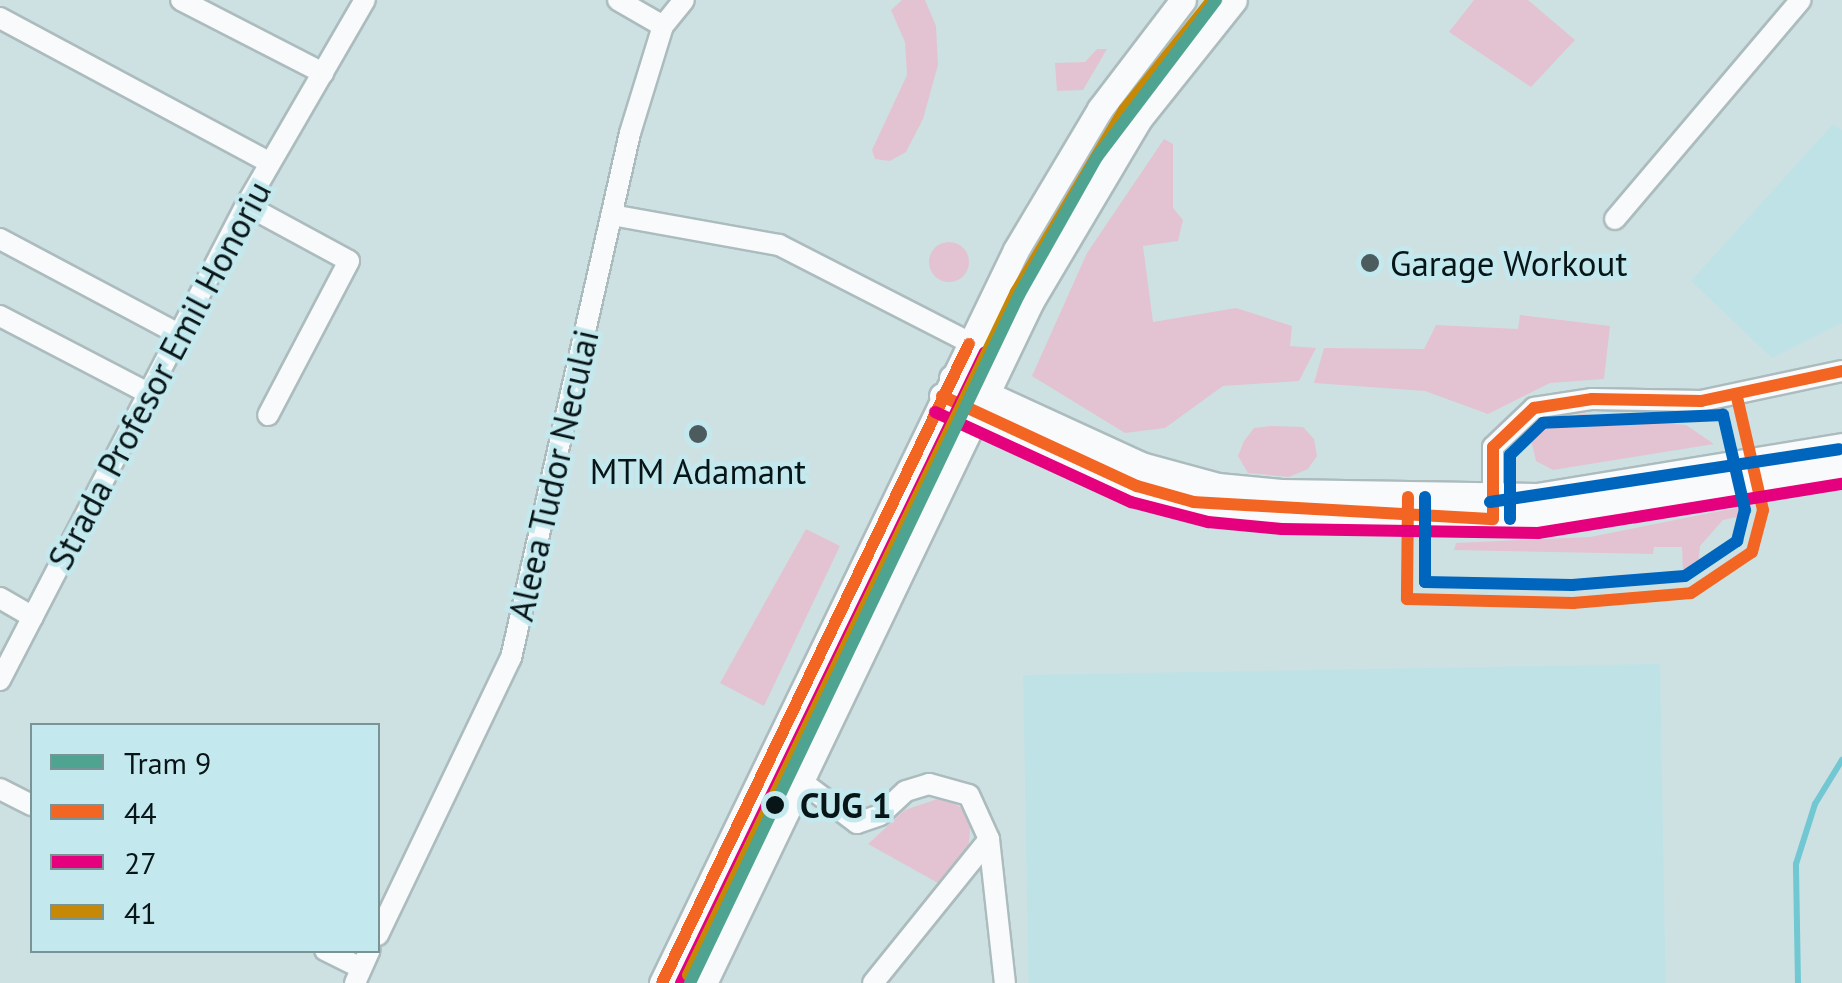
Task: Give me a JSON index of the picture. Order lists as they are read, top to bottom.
{
  "streets": {
    "street": ["Strada Profesor Emil Honoriu", "Aleea Tudor Neculai"]
  },
  "places": ["Garage Workout", "MTM Adamant", "CUG 1"],
  "lines": [
    "tram line 9",
    "transit line 41",
    "transit line 44",
    "transit line 27"
  ],
  "legend": [
    "Tram 9",
    "44",
    "27",
    "41"
  ]
}
